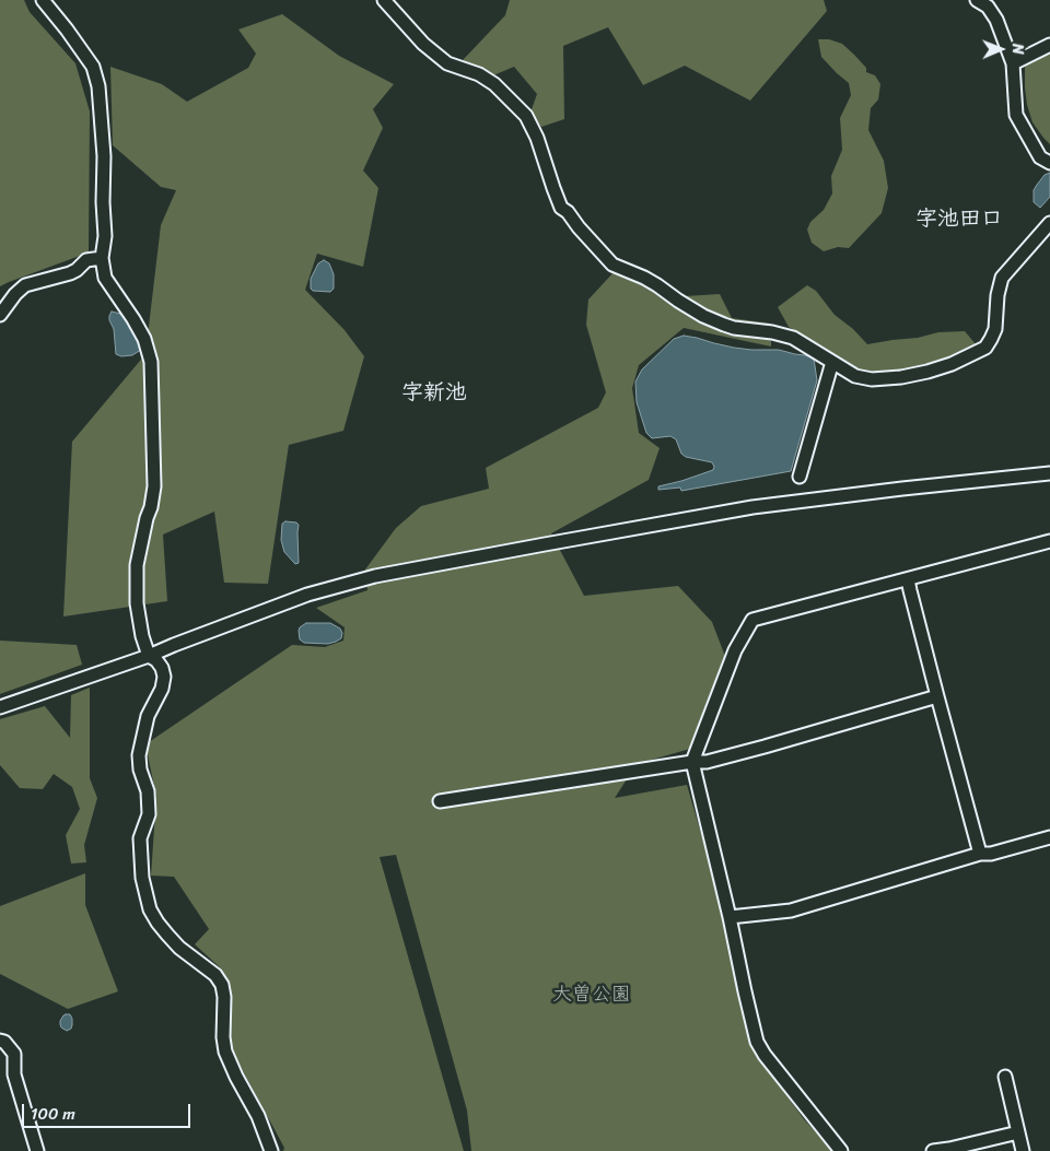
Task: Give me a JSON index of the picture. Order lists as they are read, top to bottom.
{
  "districts": ["字池田口", "字新池"],
  "parks": ["大曽公園"],
  "scale_bar": "100 m",
  "north": "right"
}
